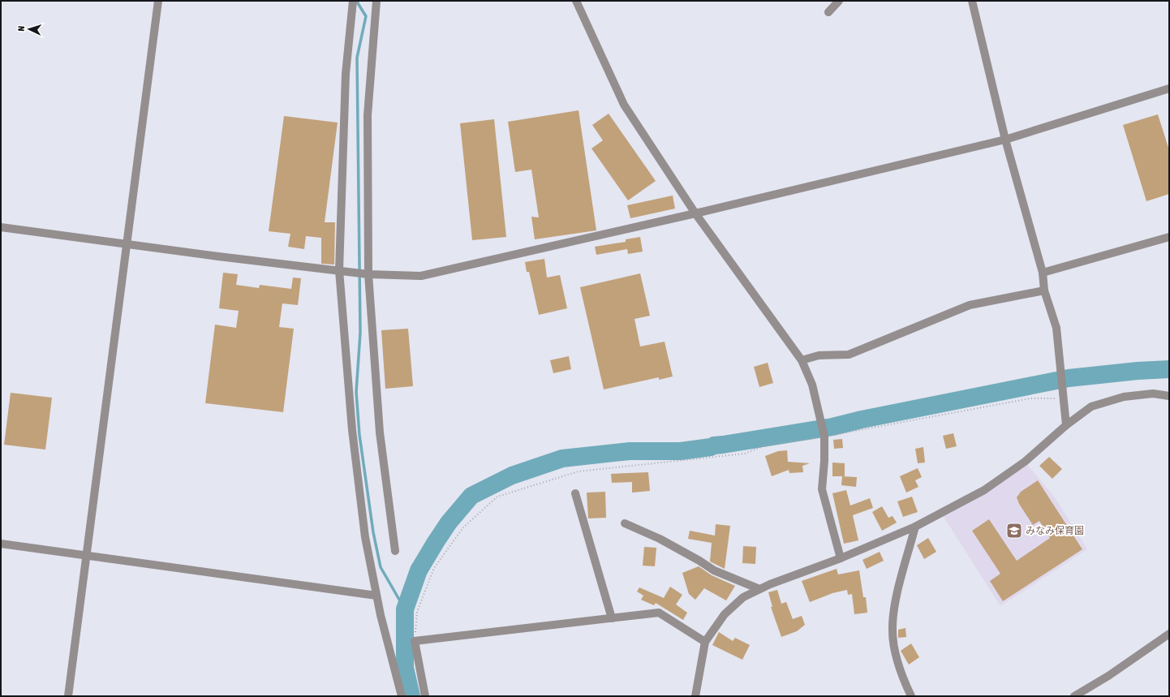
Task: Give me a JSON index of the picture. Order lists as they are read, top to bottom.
{
  "places": {
    "school or university": ["みなみ保育園"]
  },
  "north": "left"
}
